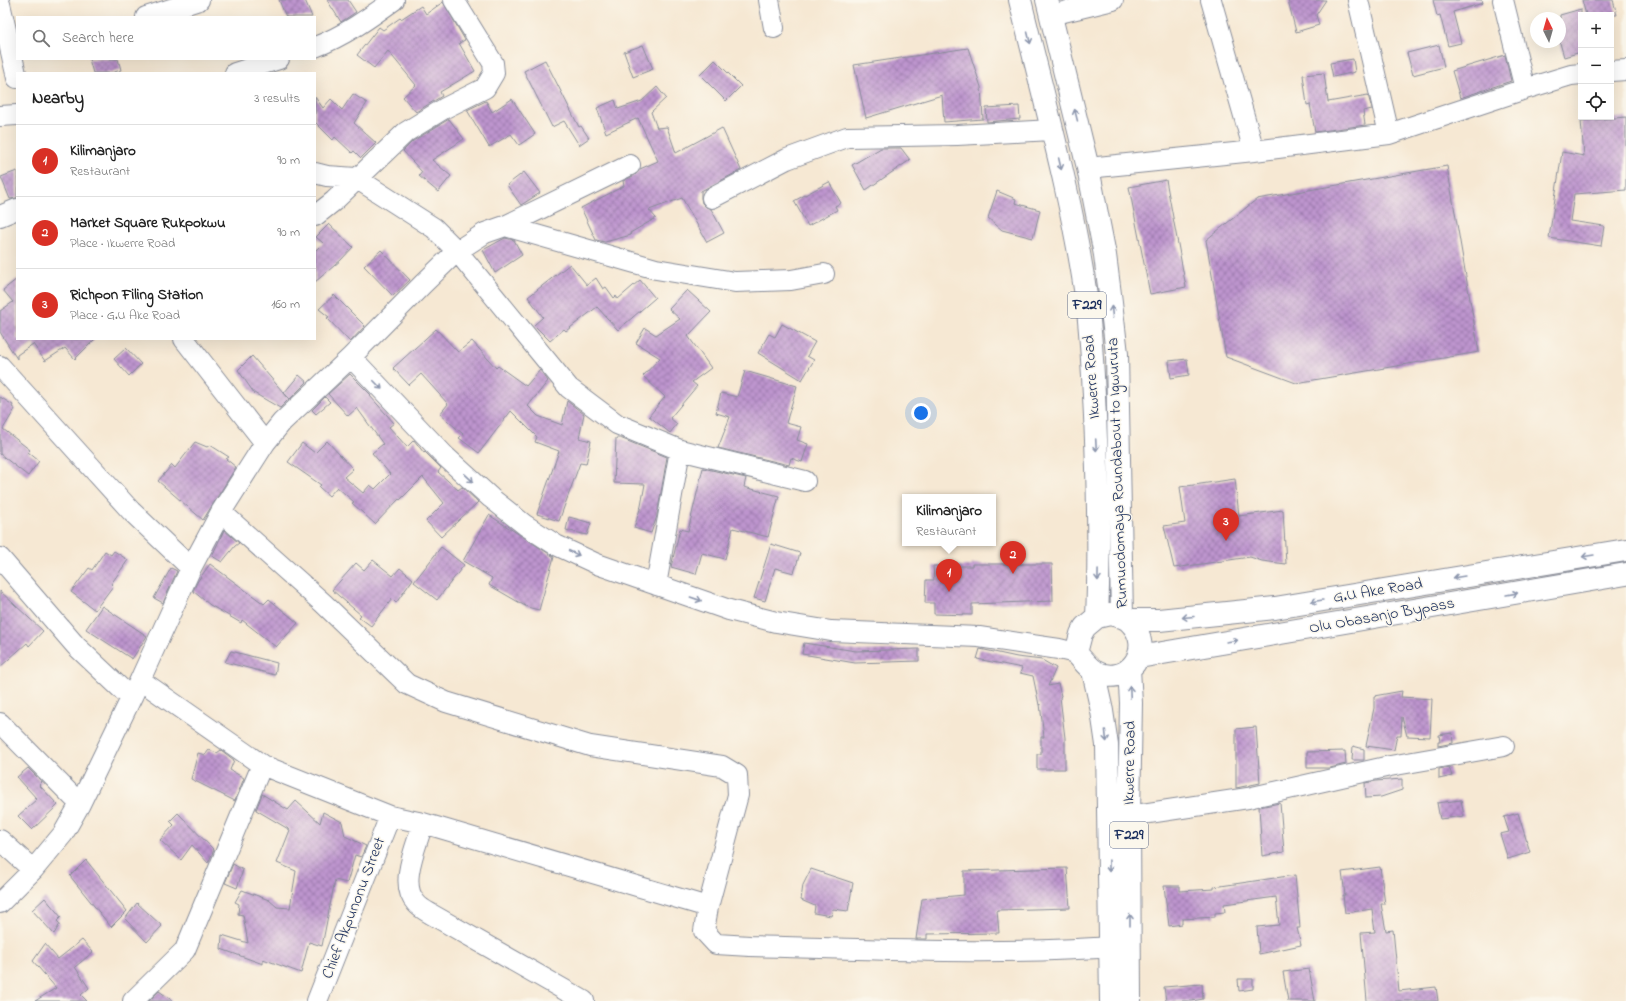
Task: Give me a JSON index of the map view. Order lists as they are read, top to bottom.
{
  "streets": {
    "main road": [
      "F229",
      "Ikwerre Road",
      "Rumuodomaya Roundabout to Igwuruta",
      "G.U Ake Road",
      "Olu Obasanjo Bypass"
    ],
    "street": ["Chief Akpunonu Street"]
  },
  "crossings": [
    ["F229", "Ikwerre Road"],
    ["F229", "Rumuodomaya Roundabout to Igwuruta"],
    ["F229", "G.U Ake Road"],
    ["F229", "Olu Obasanjo Bypass"],
    ["Ikwerre Road", "Rumuodomaya Roundabout to Igwuruta"],
    ["Ikwerre Road", "G.U Ake Road"],
    ["Ikwerre Road", "Olu Obasanjo Bypass"],
    ["Rumuodomaya Roundabout to Igwuruta", "G.U Ake Road"],
    ["Rumuodomaya Roundabout to Igwuruta", "Olu Obasanjo Bypass"],
    ["G.U Ake Road", "Olu Obasanjo Bypass"]
  ],
  "one_way": ["Rumuodomaya Roundabout to Igwuruta", "G.U Ake Road", "Olu Obasanjo Bypass"],
  "north": "top",
  "page": {
    "map_buttons": ["+", "−"],
    "search": "Search here",
    "heading": ["Nearby", "3 results"],
    "list": [
      {
        "mark": "1",
        "name": "Kilimanjaro",
        "note": "Restaurant",
        "value": "90 m"
      },
      {
        "mark": "2",
        "name": "Market Square Rukpokwu",
        "note": "Place · Ikwerre Road",
        "value": "90 m"
      },
      {
        "mark": "3",
        "name": "Richpon Filing Station",
        "note": "Place · G.U Ake Road",
        "value": "160 m"
      }
    ],
    "popup": ["Kilimanjaro", "Restaurant"],
    "pins": ["3", "2", "1"]
  }
}
